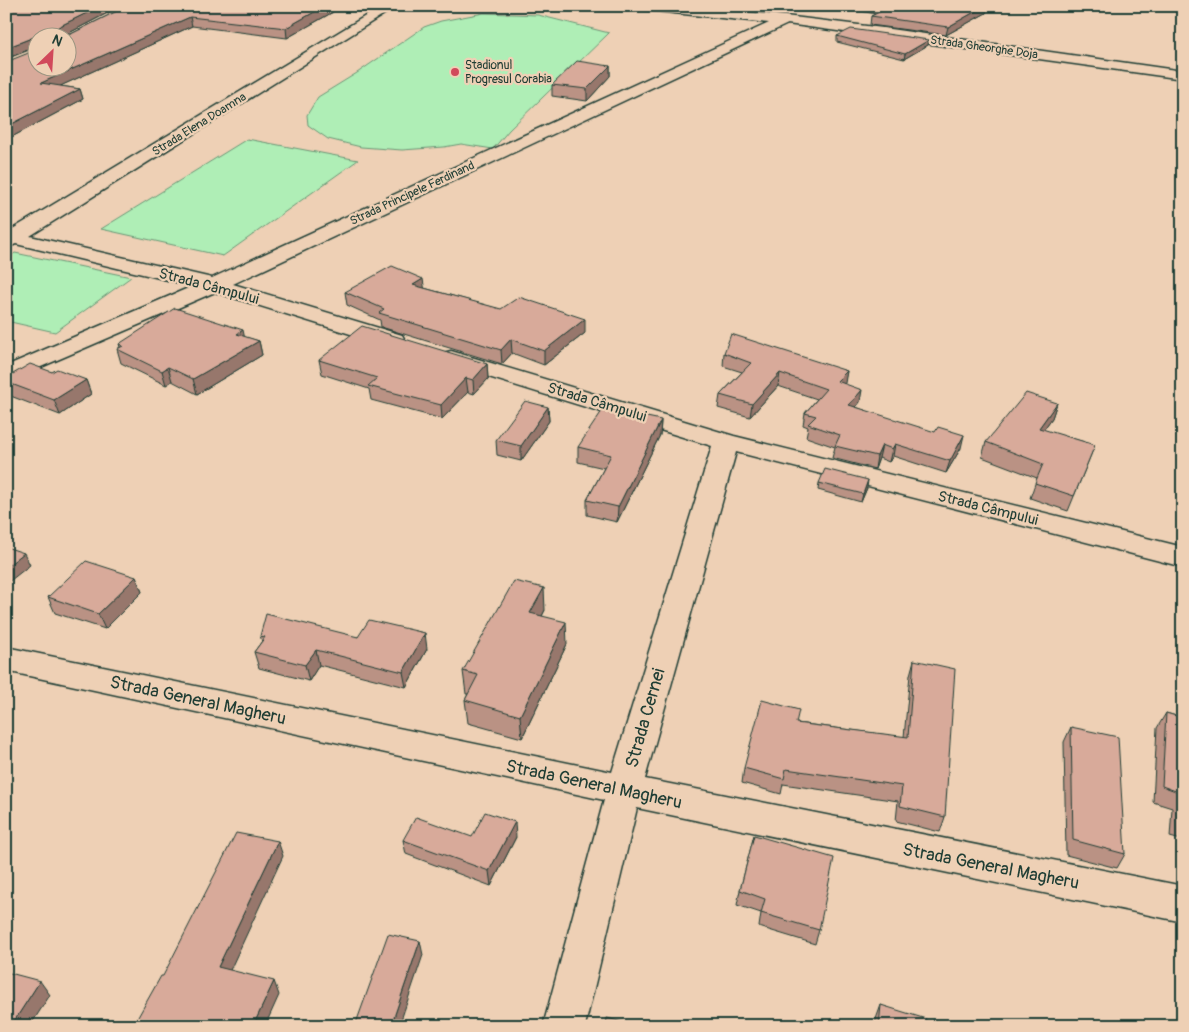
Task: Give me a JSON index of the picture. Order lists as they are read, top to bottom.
{
  "streets": {
    "street": [
      "Strada Gheorghe Doja",
      "Strada Elena Doamna",
      "Strada Principele Ferdinand",
      "Strada Câmpului",
      "Strada General Magheru",
      "Strada Cernei"
    ]
  },
  "crossings": [
    ["Strada Gheorghe Doja", "Strada Principele Ferdinand"],
    ["Strada Elena Doamna", "Strada Câmpului"],
    ["Strada Principele Ferdinand", "Strada Câmpului"],
    ["Strada Câmpului", "Strada Cernei"],
    ["Strada General Magheru", "Strada Cernei"]
  ],
  "places": ["Stadionul Progresul Corabia"],
  "north": "top right"
}
